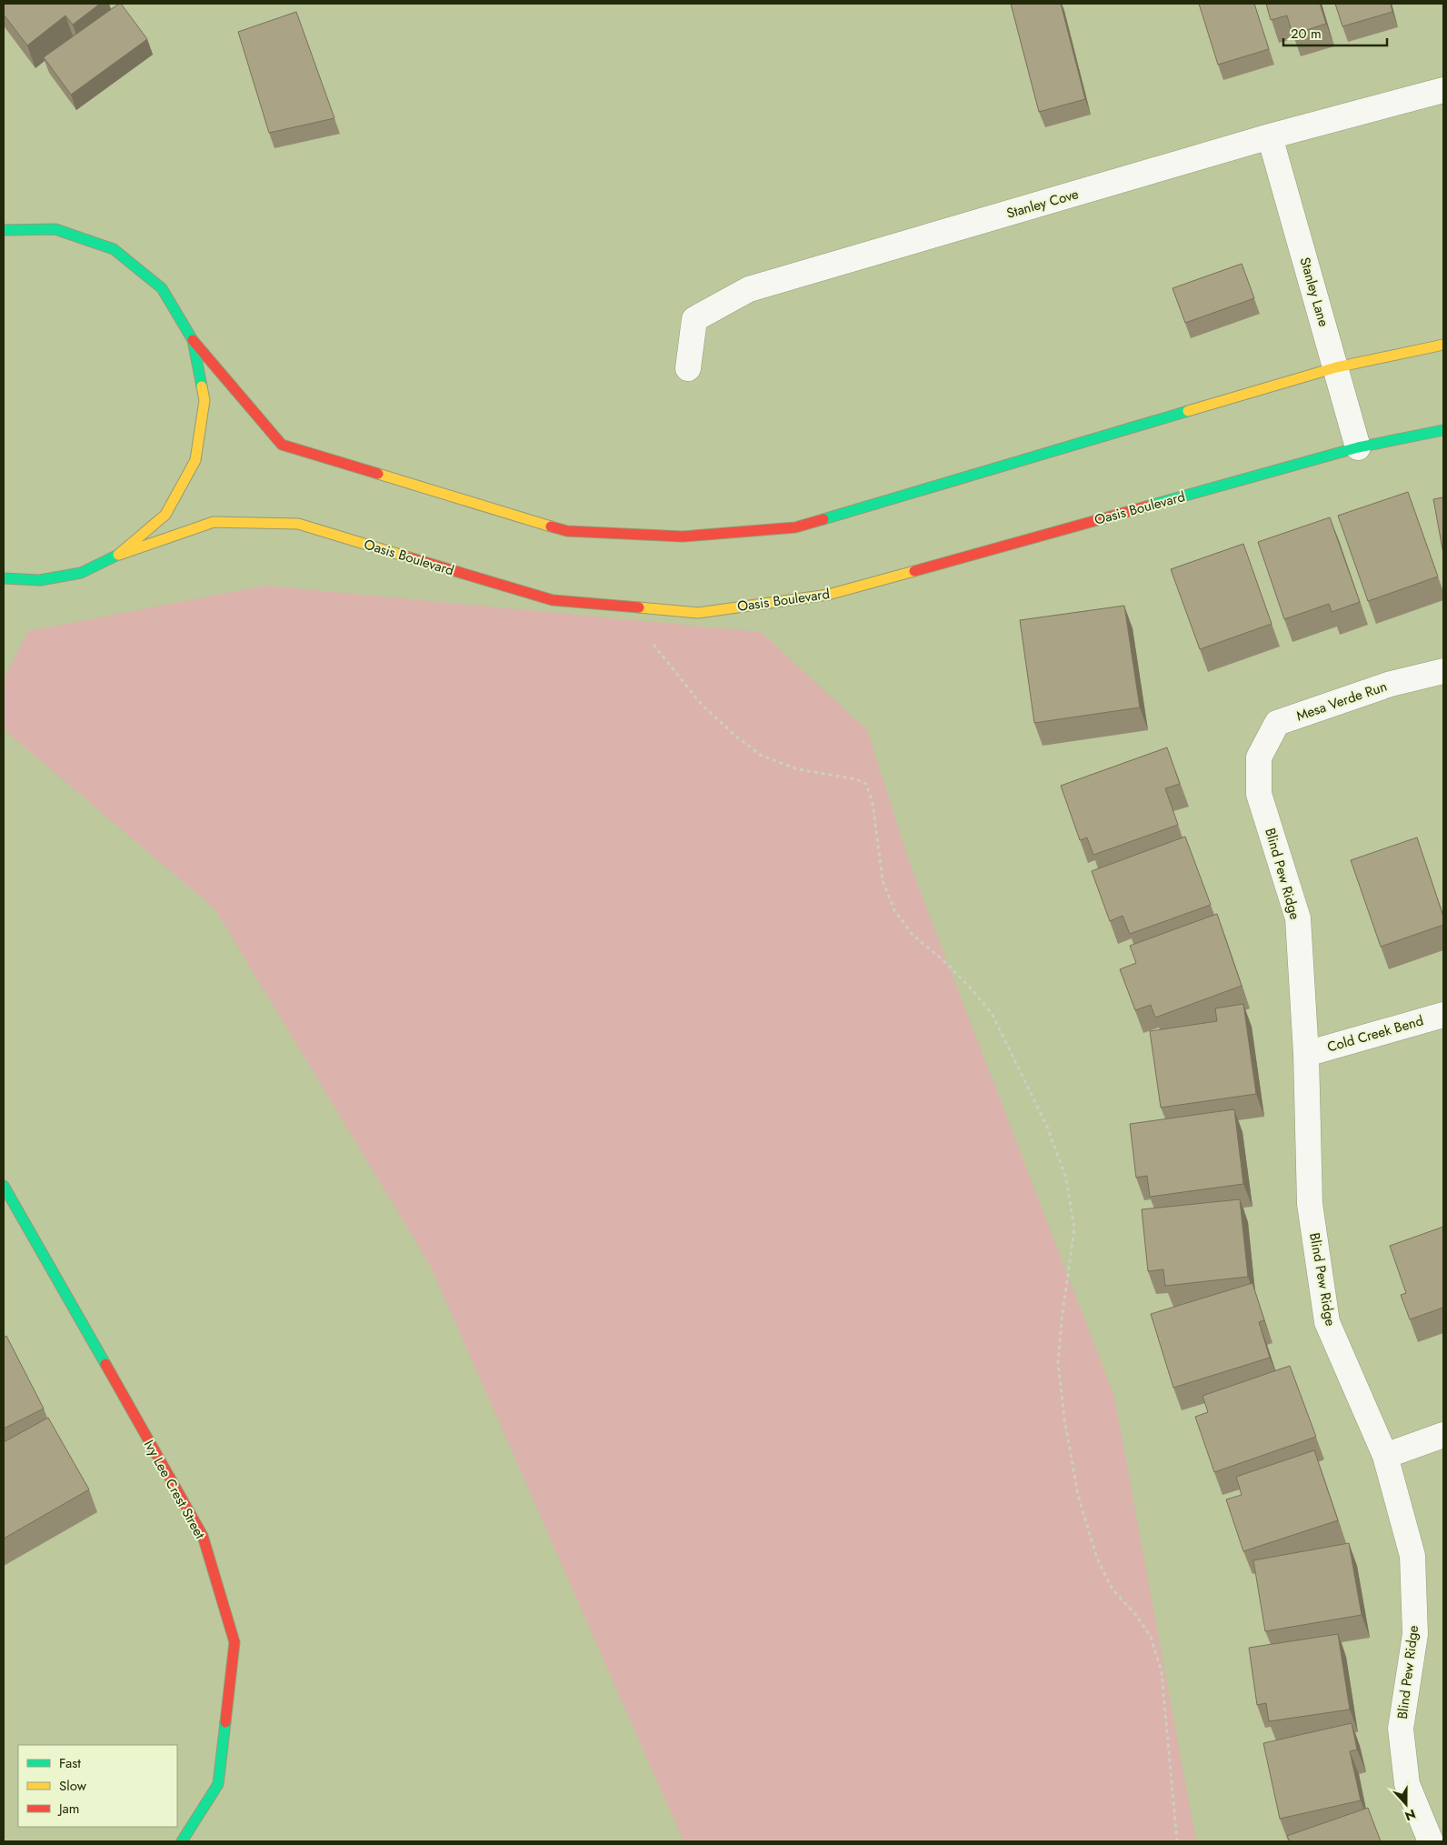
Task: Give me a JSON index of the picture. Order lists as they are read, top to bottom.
{
  "streets": {
    "main road": ["Oasis Boulevard", "Ivy Lee Crest Street"],
    "street": [
      "Stanley Cove",
      "Stanley Lane",
      "Mesa Verde Run",
      "Blind Pew Ridge",
      "Cold Creek Bend"
    ]
  },
  "crossings": [
    ["Stanley Cove", "Stanley Lane"],
    ["Stanley Lane", "Oasis Boulevard"],
    ["Mesa Verde Run", "Blind Pew Ridge"],
    ["Blind Pew Ridge", "Cold Creek Bend"]
  ],
  "legend": ["Fast", "Slow", "Jam"],
  "scale_bar": "20 m",
  "north": "bottom"
}
